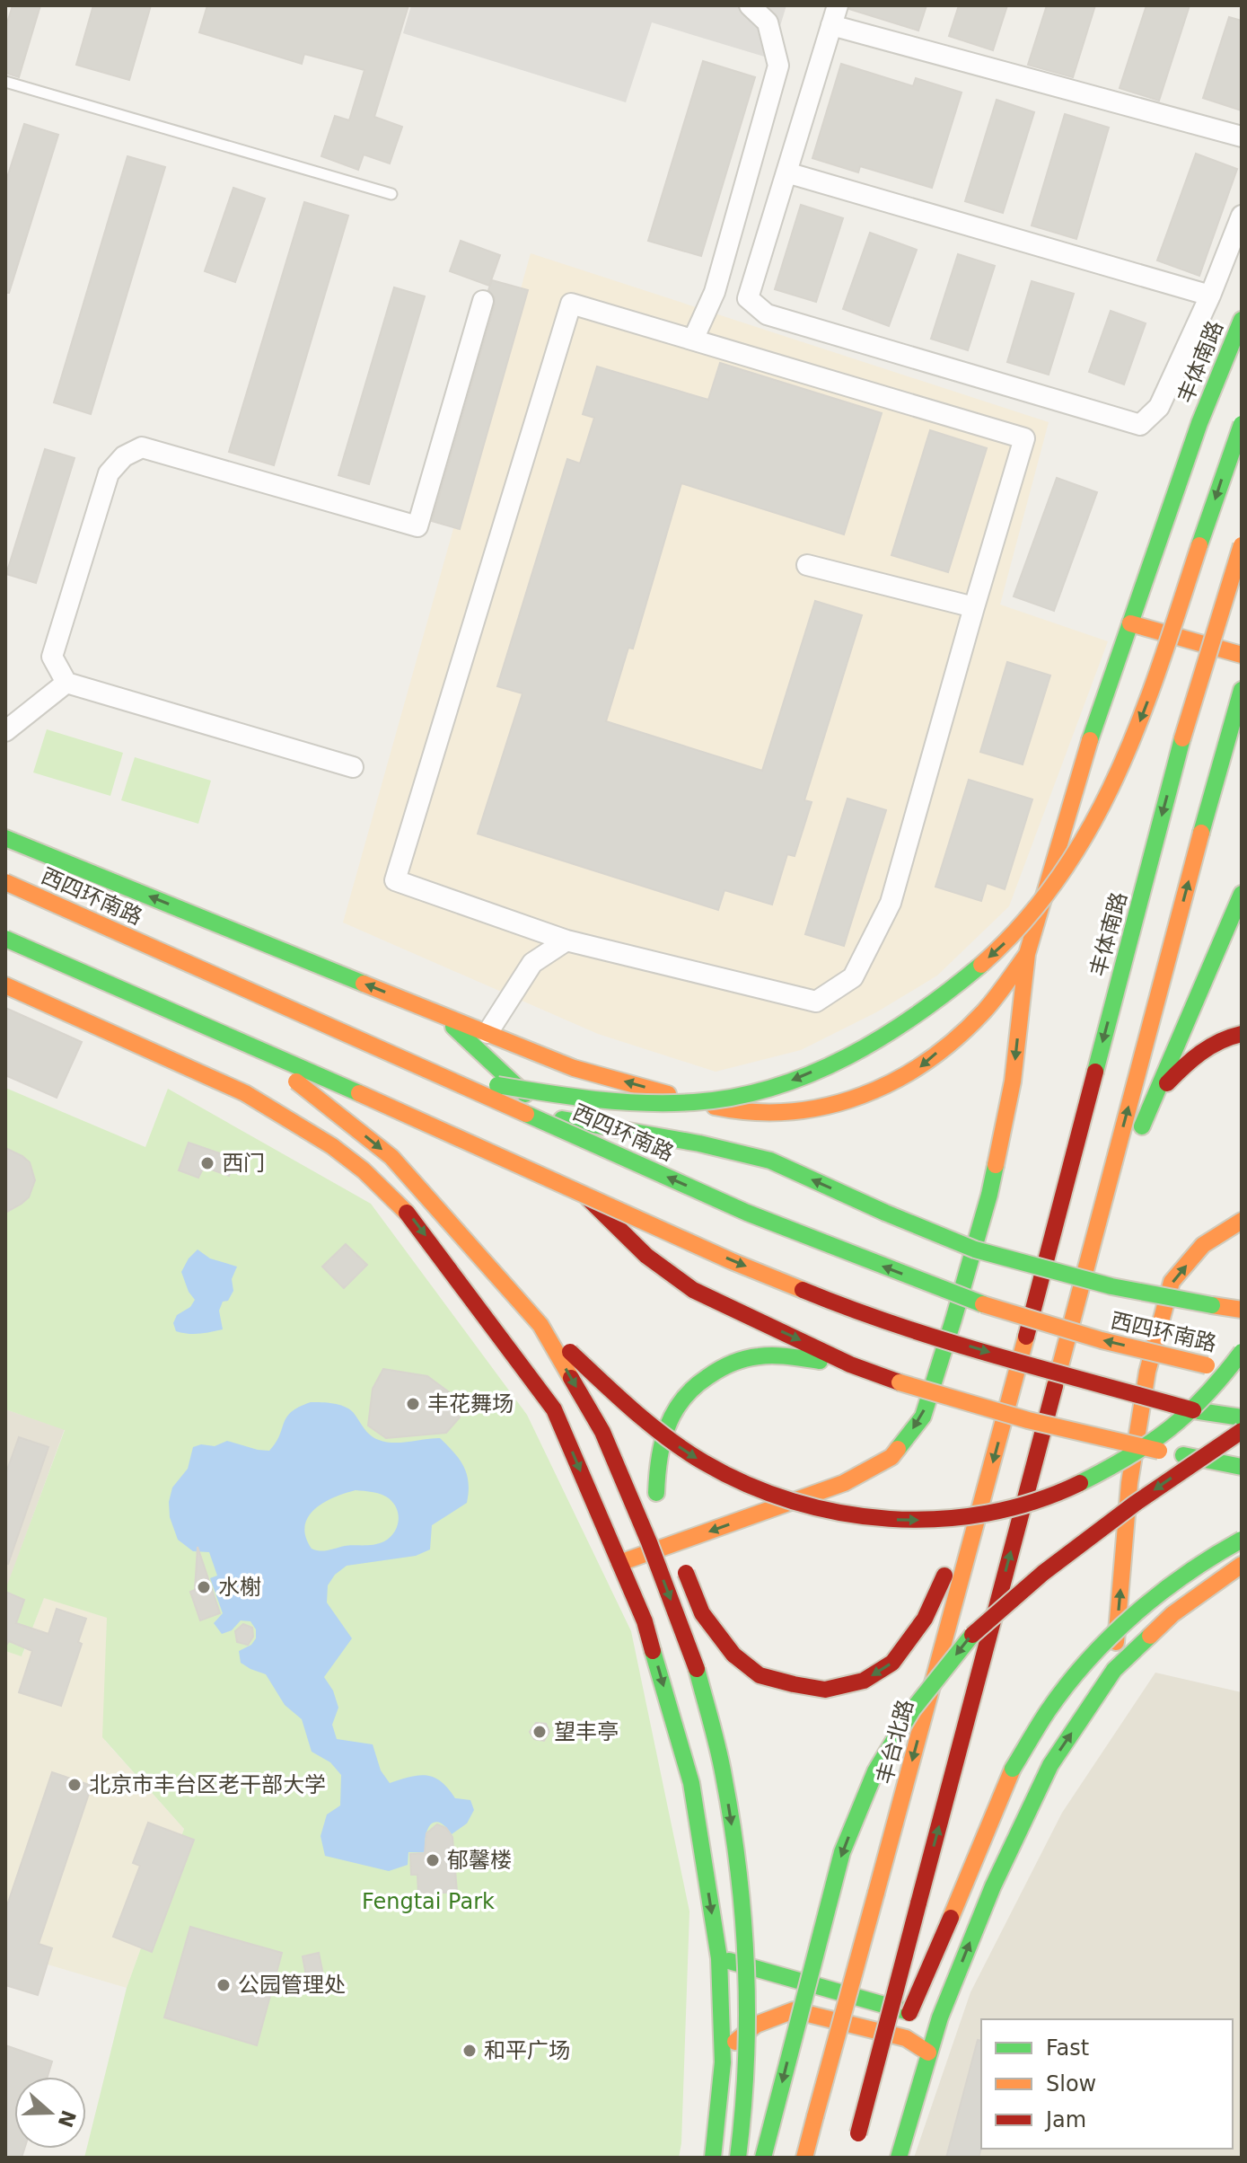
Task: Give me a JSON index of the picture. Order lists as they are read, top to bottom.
{
  "streets": {
    "main road": ["丰体南路", "西四环南路", "丰台北路"]
  },
  "crossings": [
    ["丰体南路", "丰台北路"]
  ],
  "parks": ["Fengtai Park"],
  "places": [
    "西门",
    "丰花舞场",
    "水榭",
    "望丰亭",
    "北京市丰台区老干部大学",
    "郁馨楼",
    "公园管理处",
    "和平广场"
  ],
  "legend": ["Fast", "Slow", "Jam"],
  "north": "right"
}
